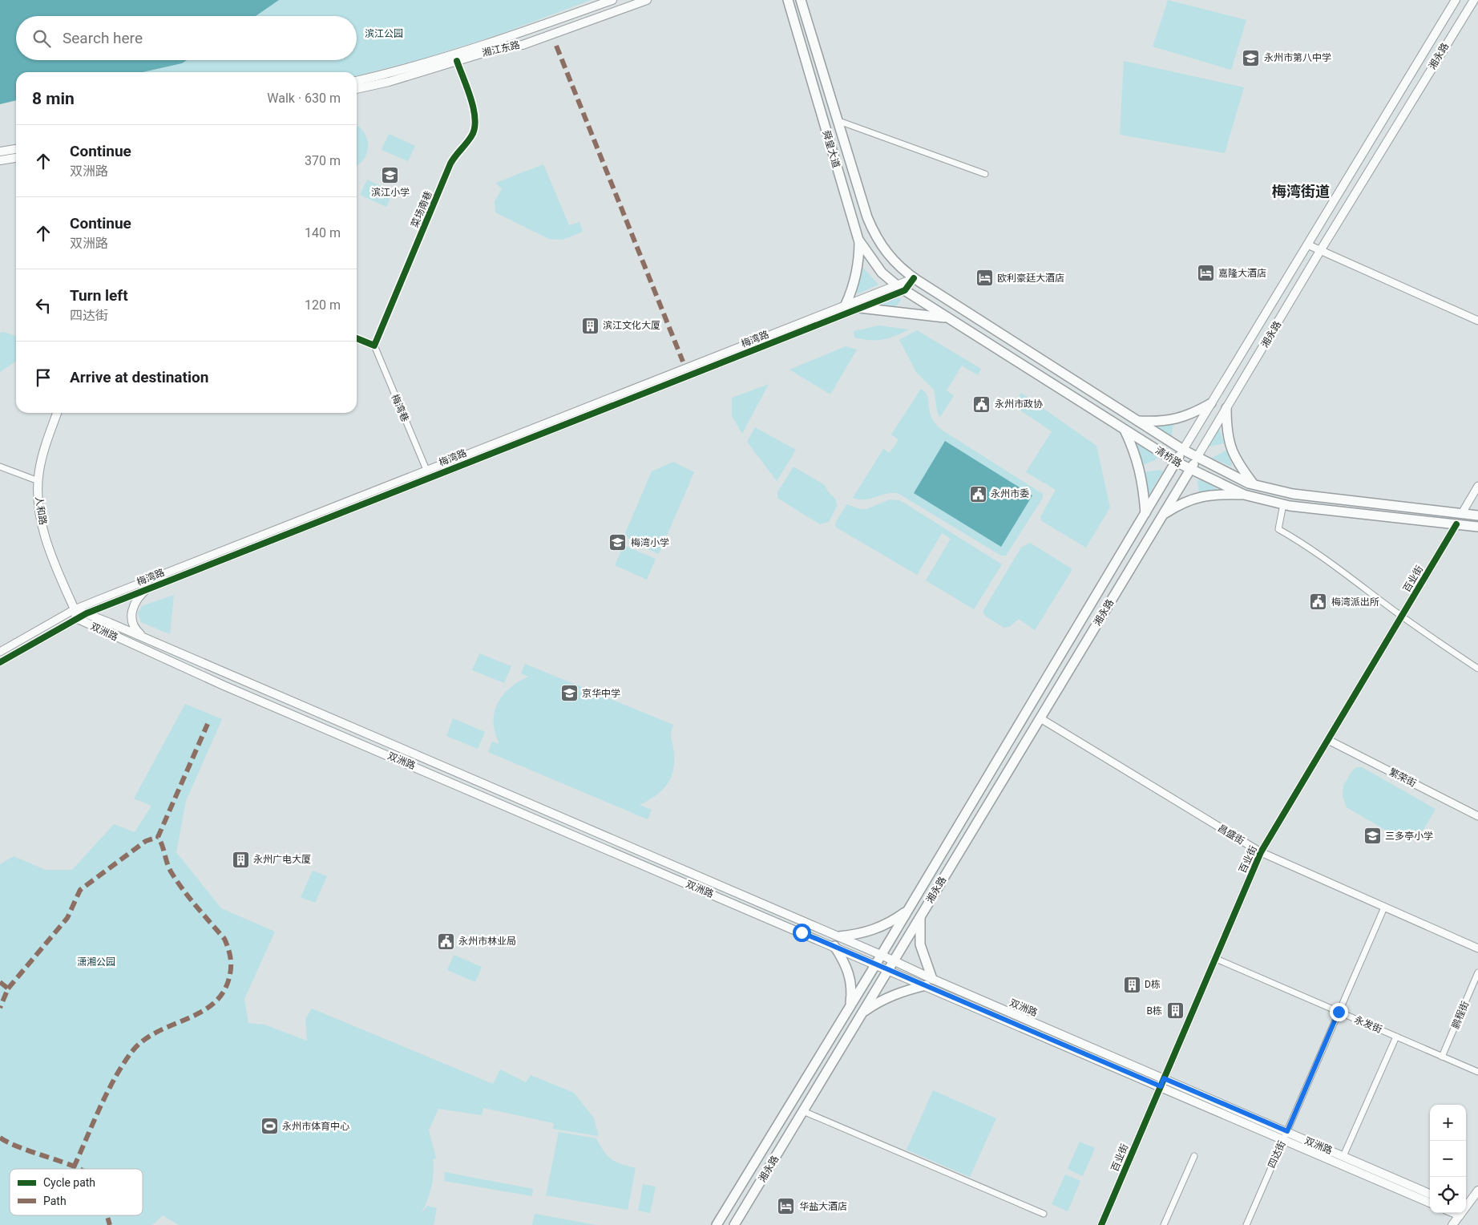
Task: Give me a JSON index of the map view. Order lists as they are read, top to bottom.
{
  "streets": {
    "main road": [
      "湘江东路",
      "湘永路",
      "舜皇大道",
      "清桥路",
      "人和路",
      "双洲路"
    ],
    "street": [
      "菜场南巷",
      "梅湾路",
      "梅湾巷",
      "百业街",
      "繁荣街",
      "昌盛街",
      "鹏程街",
      "永发街",
      "四达街"
    ]
  },
  "crossings": [
    ["湘江东路", "菜场南巷"],
    ["湘永路", "清桥路"],
    ["湘永路", "双洲路"],
    ["湘永路", "昌盛街"],
    ["舜皇大道", "梅湾路"],
    ["舜皇大道", "清桥路"],
    ["菜场南巷", "梅湾巷"],
    ["梅湾路", "梅湾巷"],
    ["梅湾路", "清桥路"],
    ["梅湾路", "人和路"],
    ["梅湾路", "双洲路"],
    ["清桥路", "百业街"],
    ["人和路", "双洲路"],
    ["百业街", "双洲路"],
    ["百业街", "繁荣街"],
    ["百业街", "昌盛街"],
    ["百业街", "永发街"],
    ["双洲路", "四达街"],
    ["昌盛街", "四达街"],
    ["鹏程街", "永发街"],
    ["永发街", "四达街"]
  ],
  "districts": ["梅湾街道"],
  "parks": ["滨江公园", "潇湘公园"],
  "places": {
    "school or university": [
      "永州市第八中学",
      "滨江小学",
      "梅湾小学",
      "京华中学",
      "三多亭小学"
    ],
    "hotel": ["嘉隆大酒店", "欧利豪廷大酒店", "华盐大酒店"],
    "building": [
      "滨江文化大厦",
      "永州广电大厦",
      "D栋",
      "B栋"
    ],
    "public building": [
      "永州市政协",
      "永州市委",
      "梅湾派出所",
      "永州市林业局"
    ],
    "sports": ["永州市体育中心"]
  },
  "legend": ["Cycle path", "Path"],
  "page": {
    "search": "Search here",
    "heading": ["8 min", "Walk · 630 m"],
    "list": [
      ["Continue", "双洲路", "370 m"],
      ["Continue", "双洲路", "140 m"],
      ["Turn left", "四达街", "120 m"],
      "Arrive at destination"
    ],
    "map_buttons": ["+", "−"]
  }
}
